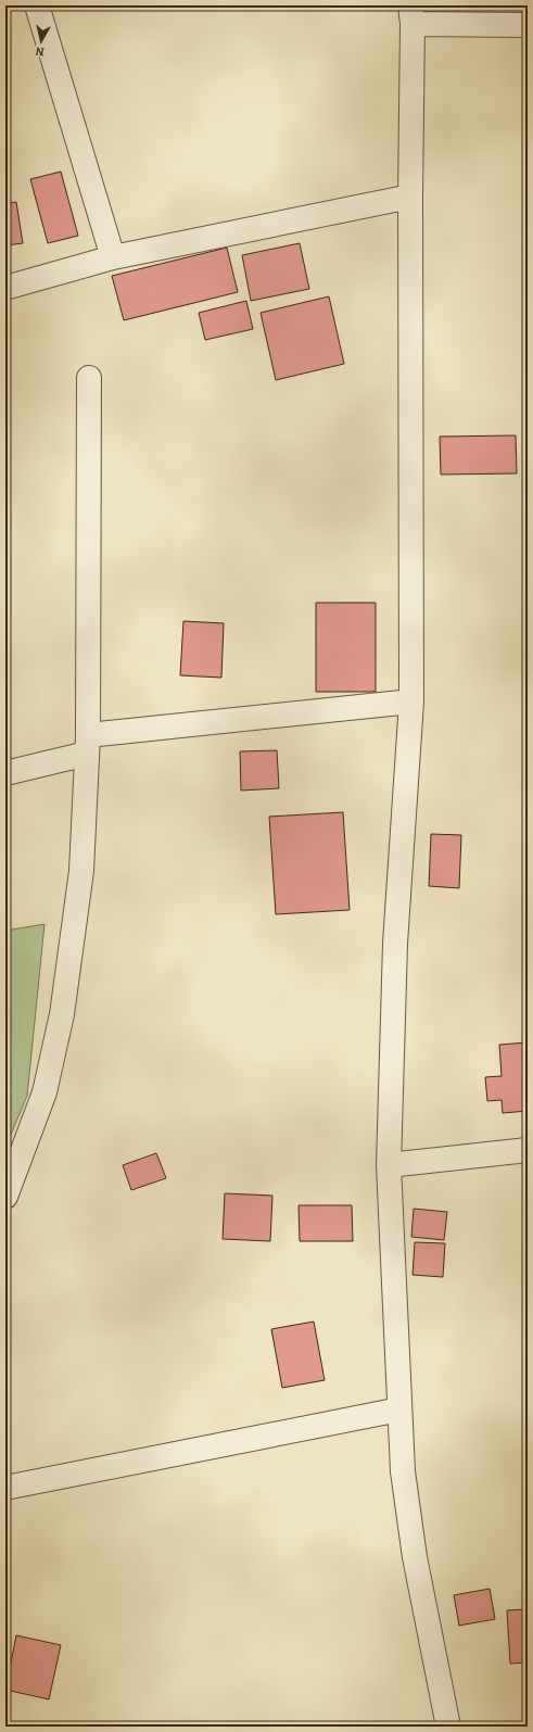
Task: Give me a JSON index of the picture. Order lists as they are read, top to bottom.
{
  "north": "bottom"
}
